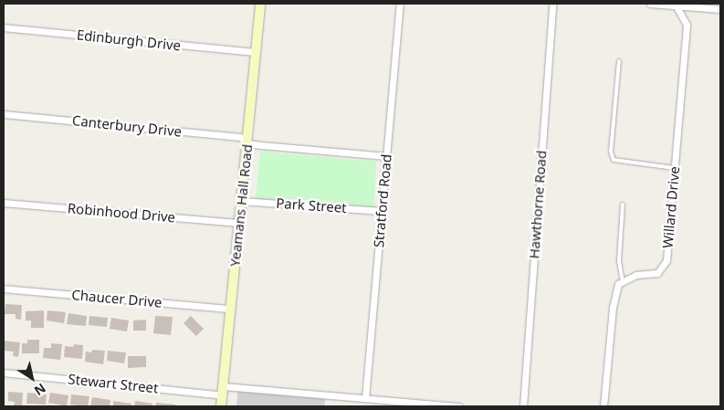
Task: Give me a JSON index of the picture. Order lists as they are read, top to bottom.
{
  "streets": {
    "street": [
      "Edinburgh Drive",
      "Canterbury Drive",
      "Stratford Road",
      "Hawthorne Road",
      "Yeamans Hall Road",
      "Park Street",
      "Willard Drive",
      "Robinhood Drive",
      "Chaucer Drive",
      "Stewart Street"
    ]
  },
  "crossings": [
    ["Edinburgh Drive", "Yeamans Hall Road"],
    ["Canterbury Drive", "Yeamans Hall Road"],
    ["Stratford Road", "Park Street"],
    ["Stratford Road", "Stewart Street"],
    ["Yeamans Hall Road", "Park Street"],
    ["Yeamans Hall Road", "Robinhood Drive"],
    ["Yeamans Hall Road", "Chaucer Drive"],
    ["Yeamans Hall Road", "Stewart Street"]
  ],
  "north": "bottom right"
}
